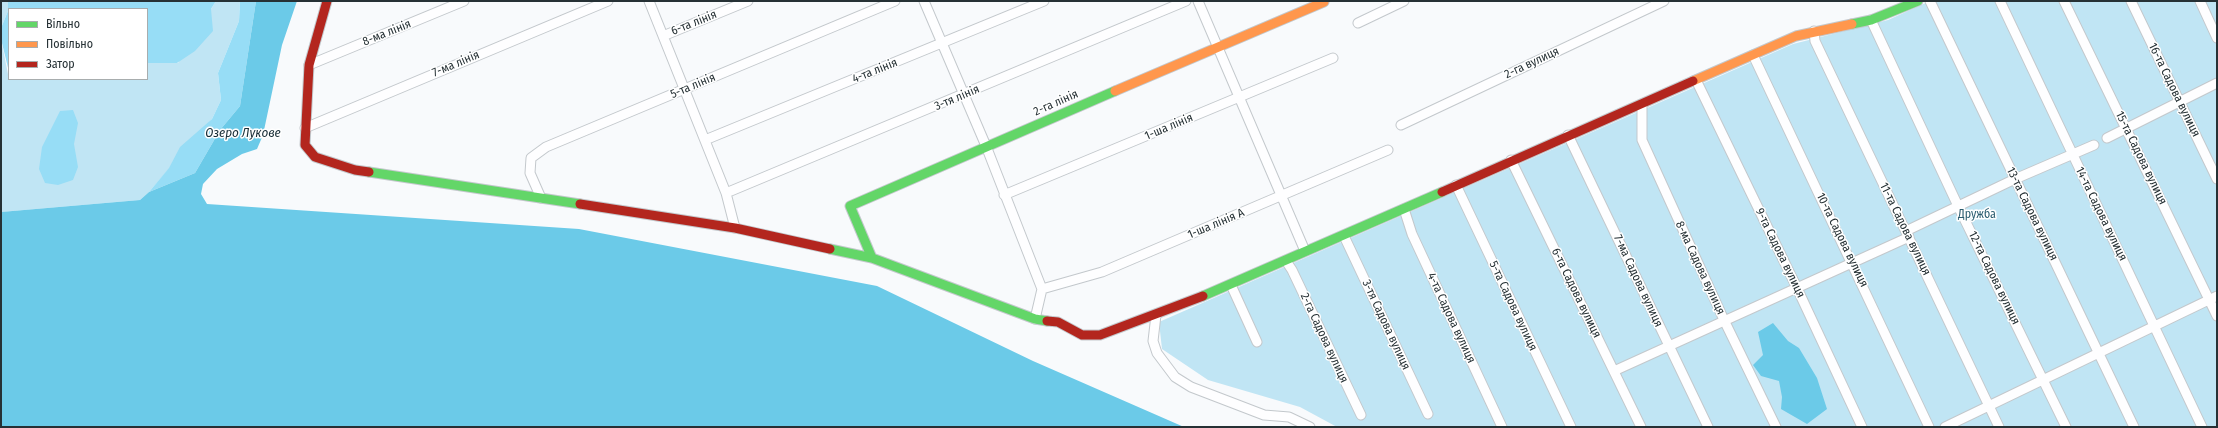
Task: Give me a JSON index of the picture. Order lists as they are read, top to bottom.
{
  "streets": {
    "street": [
      "6-та лінія",
      "8-ма лінія",
      "2-га вулиця",
      "7-ма лінія",
      "4-та лінія",
      "5-та лінія",
      "16-та Садова вулиця",
      "3-тя лінія",
      "2-га лінія",
      "1-ша лінія",
      "15-та Садова вулиця",
      "13-та Садова вулиця",
      "14-та Садова вулиця",
      "1-ша лінія А",
      "11-та Садова вулиця",
      "10-та Садова вулиця",
      "9-та Садова вулиця",
      "8-ма Садова вулиця",
      "12-та Садова вулиця",
      "7-ма Садова вулиця",
      "6-та Садова вулиця",
      "5-та Садова вулиця",
      "4-та Садова вулиця",
      "3-тя Садова вулиця",
      "2-га Садова вулиця"
    ]
  },
  "water": ["Озеро Лукове"],
  "parks": ["Дружба"],
  "legend": ["Вільно", "Повільно", "Затор"]
}
